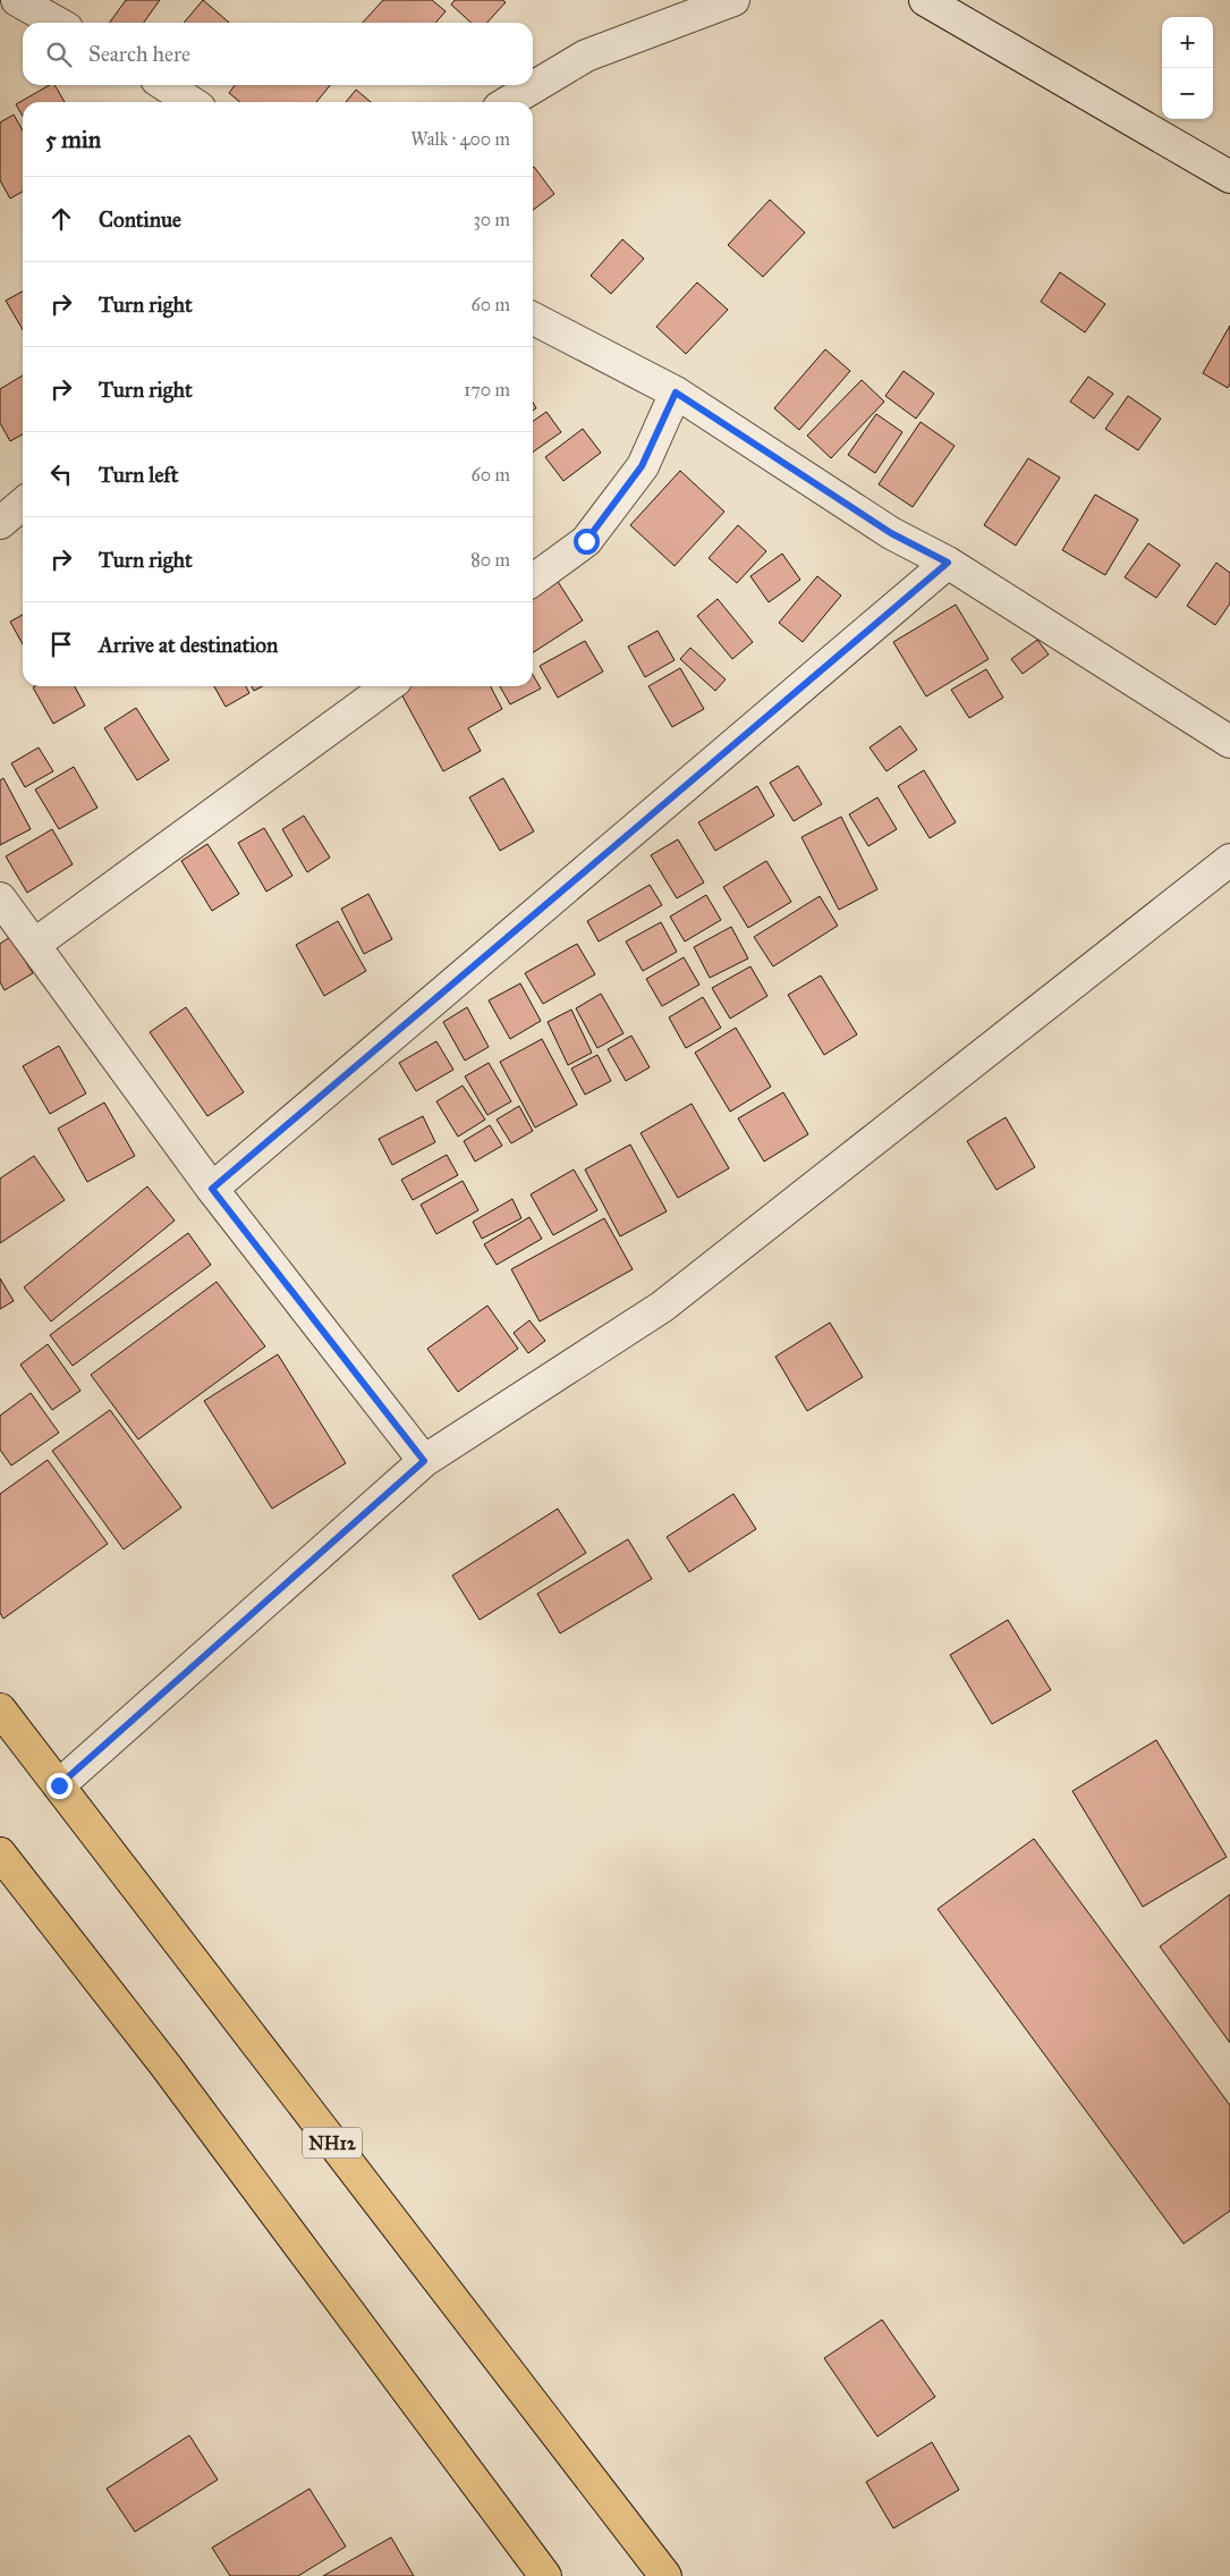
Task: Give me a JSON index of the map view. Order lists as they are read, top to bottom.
{
  "streets": {
    "highway": ["NH12"]
  },
  "page": {
    "map_buttons": ["+", "−"],
    "search": "Search here",
    "heading": ["5 min", "Walk · 400 m"],
    "list": [
      ["Continue", "30 m"],
      ["Turn right", "60 m"],
      ["Turn right", "170 m"],
      ["Turn left", "60 m"],
      ["Turn right", "80 m"],
      "Arrive at destination"
    ]
  }
}
